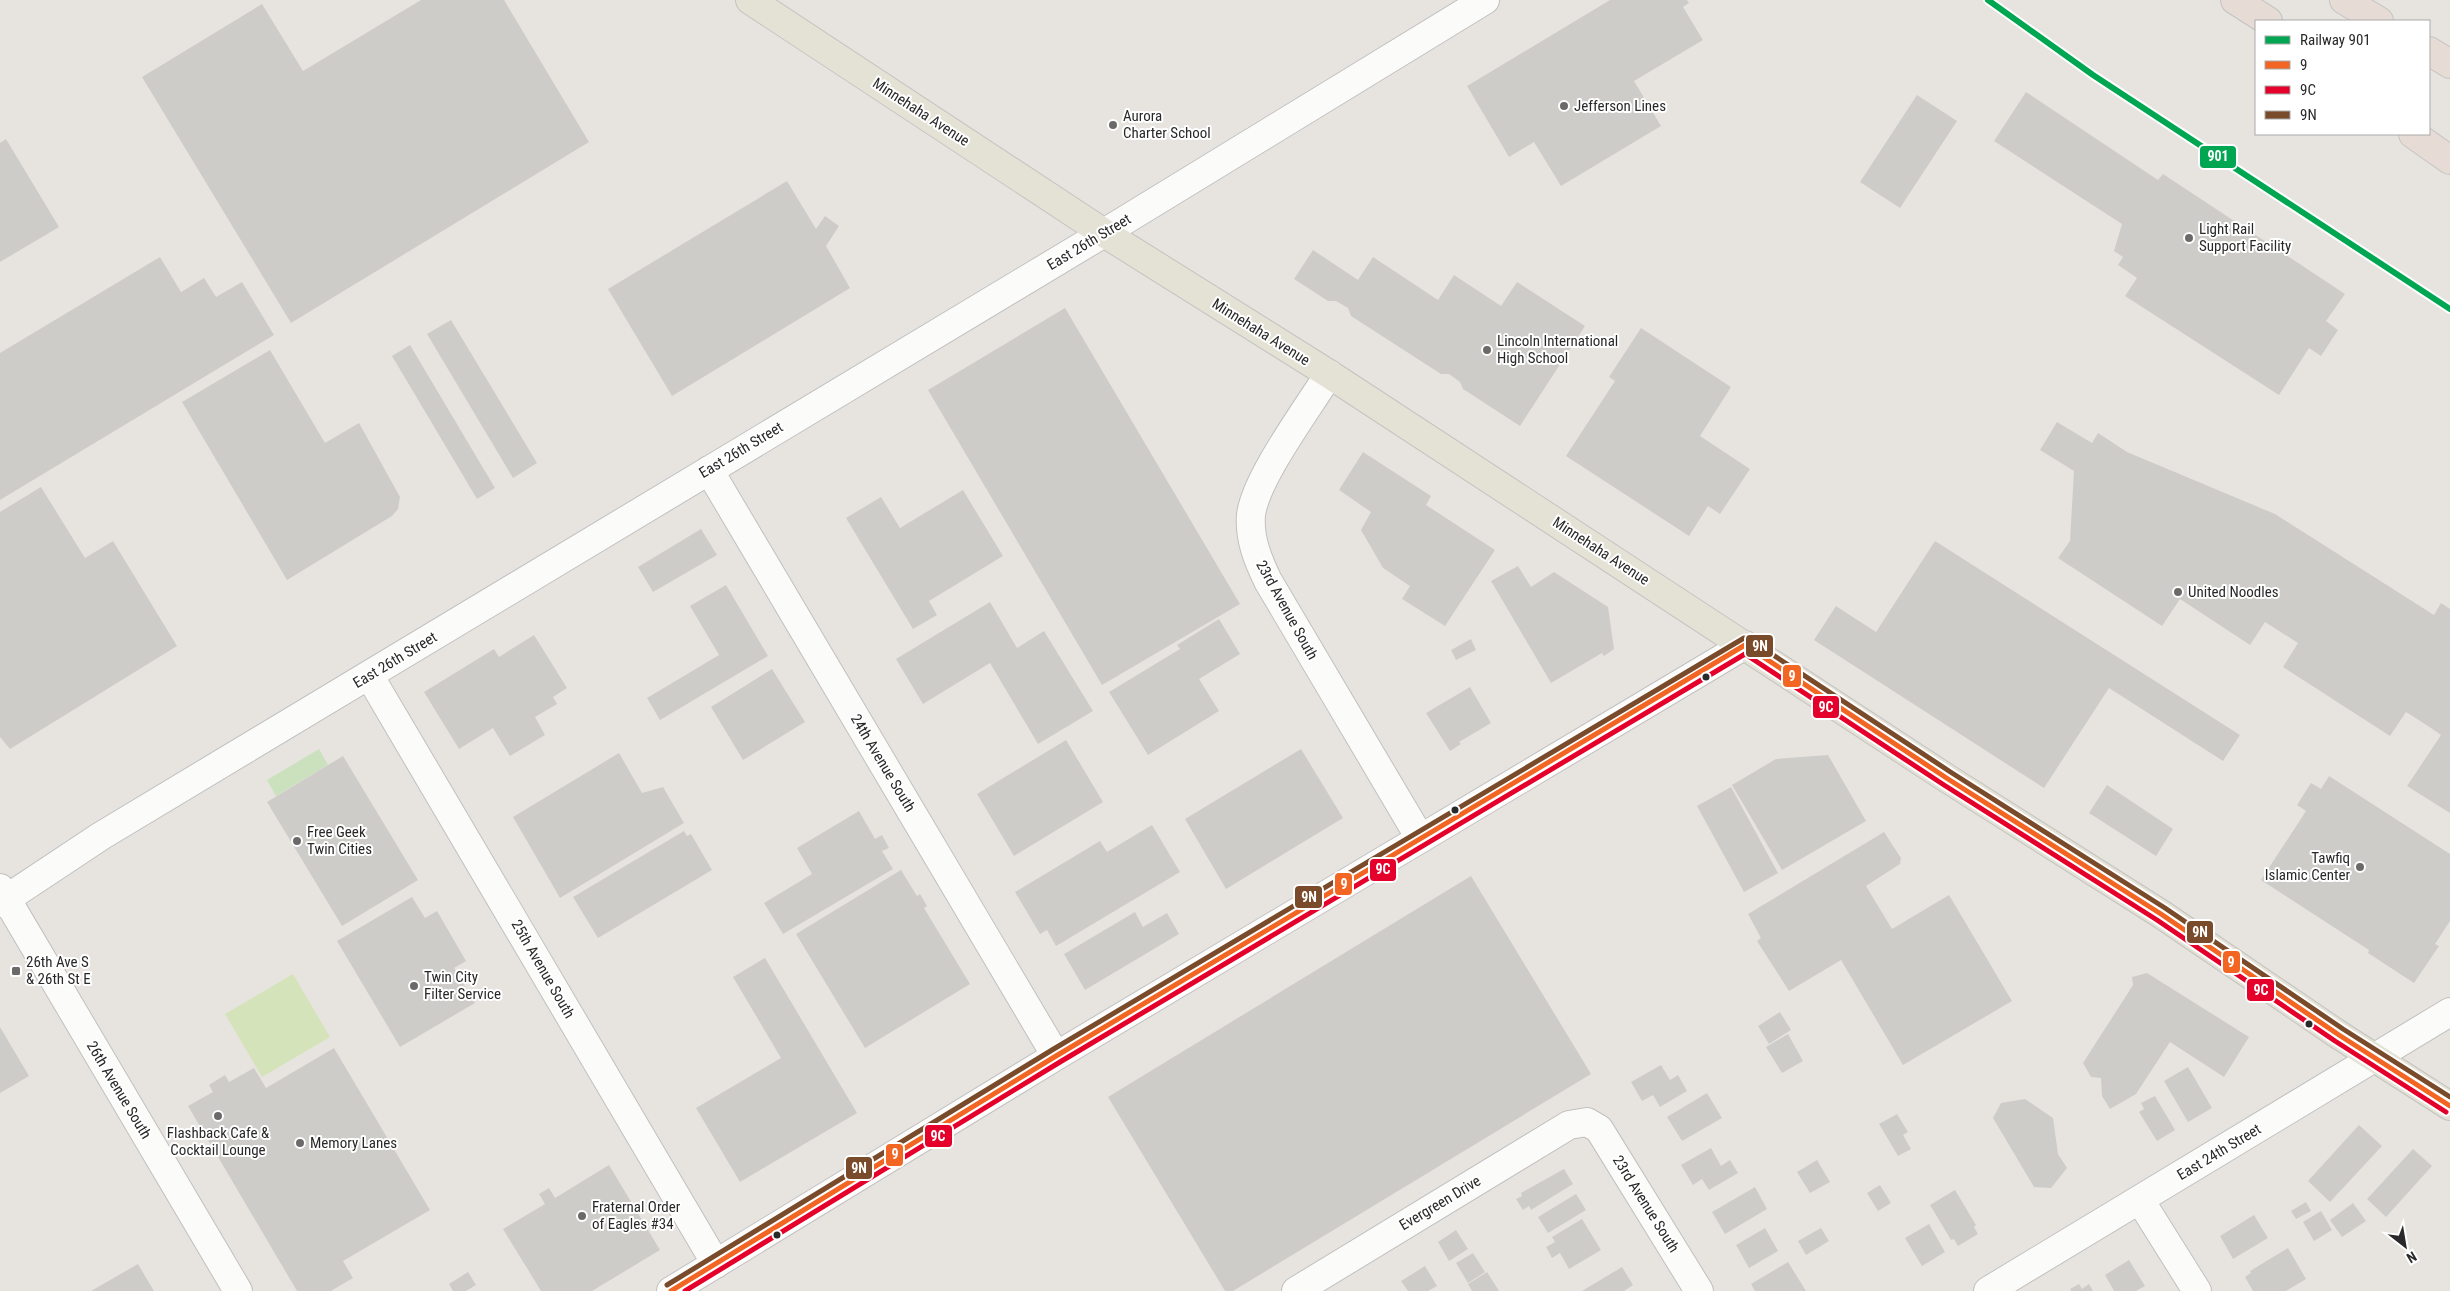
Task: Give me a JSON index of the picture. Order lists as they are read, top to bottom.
{
  "streets": {
    "main road": ["Minnehaha Avenue"],
    "street": [
      "East 26th Street",
      "23rd Avenue South",
      "24th Avenue South",
      "25th Avenue South",
      "26th Avenue South",
      "East 24th Street",
      "Evergreen Drive"
    ]
  },
  "crossings": [
    ["Minnehaha Avenue", "East 26th Street"],
    ["Minnehaha Avenue", "23rd Avenue South"],
    ["Minnehaha Avenue", "East 24th Street"],
    ["East 26th Street", "24th Avenue South"],
    ["East 26th Street", "25th Avenue South"],
    ["East 26th Street", "26th Avenue South"],
    ["23rd Avenue South", "Evergreen Drive"]
  ],
  "places": {
    "other": [
      "Jefferson Lines",
      "Aurora Charter School",
      "Light Rail Support Facility",
      "Lincoln International High School",
      "United Noodles",
      "Free Geek Twin Cities",
      "Tawfiq Islamic Center",
      "Twin City Filter Service",
      "Flashback Cafe & Cocktail Lounge",
      "Memory Lanes",
      "Fraternal Order of Eagles #34"
    ],
    "transit": ["26th Ave S & 26th St E"]
  },
  "lines": [
    "rail line 901",
    "transit line 9N",
    "transit line 9",
    "transit line 9C"
  ],
  "legend": [
    "Railway 901",
    "9",
    "9C",
    "9N"
  ],
  "north": "bottom right"
}
